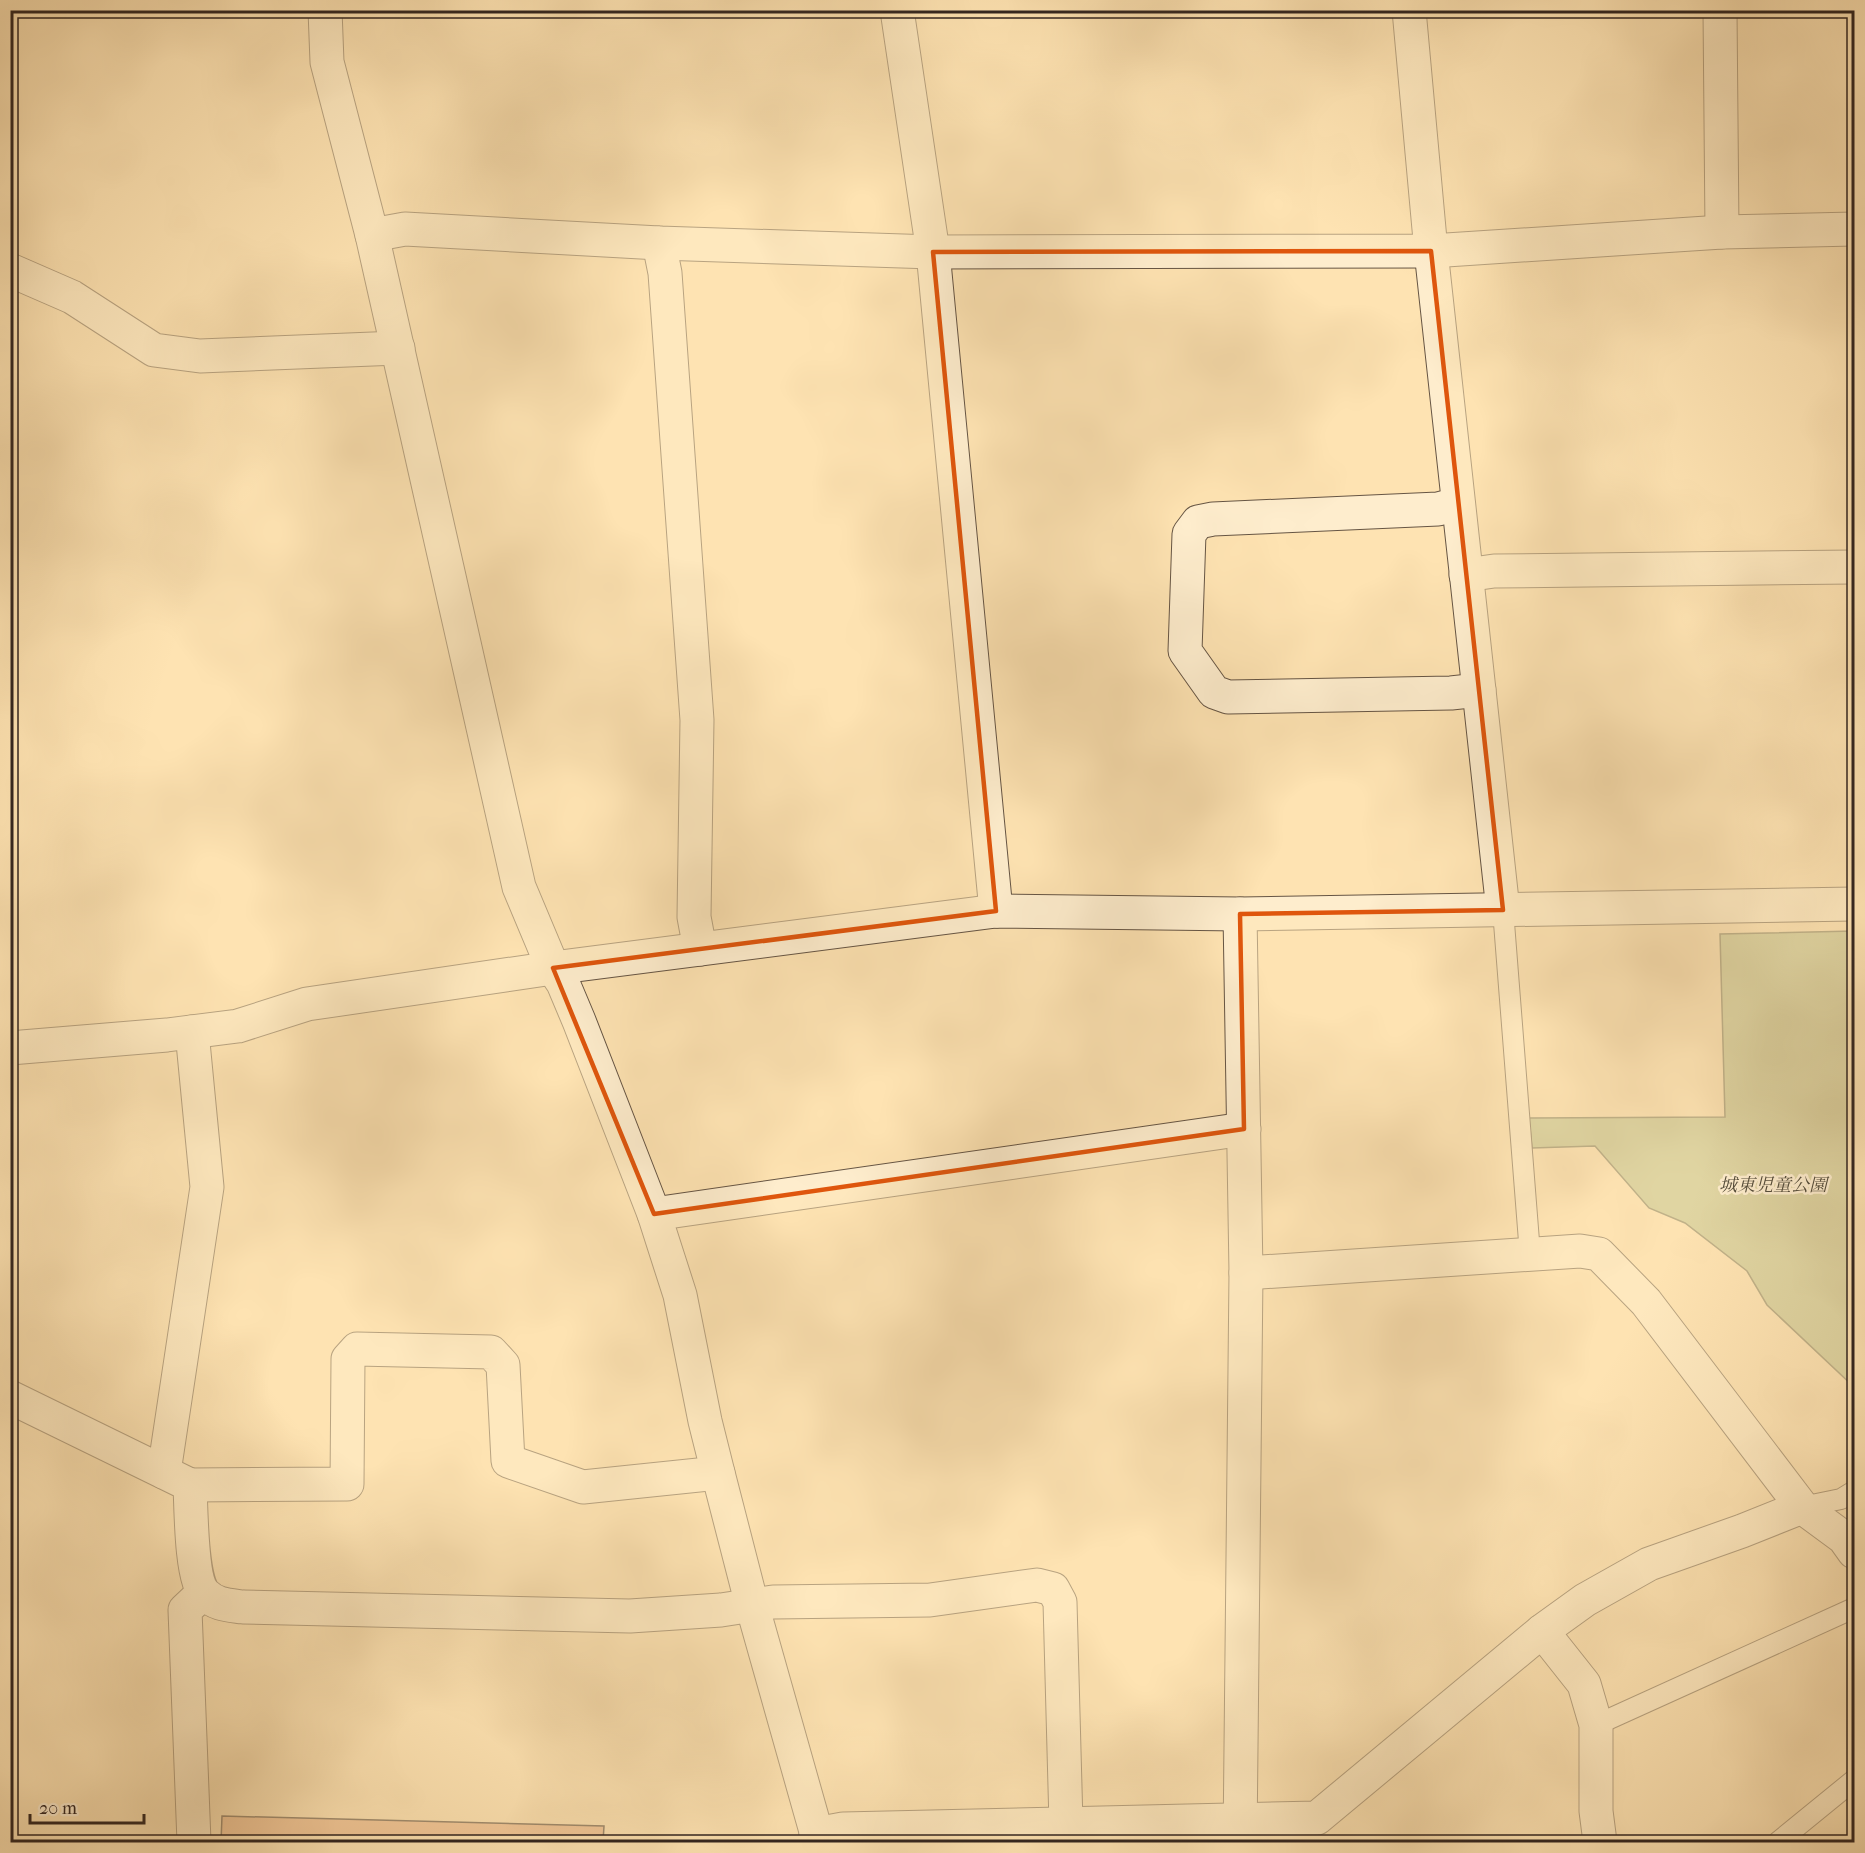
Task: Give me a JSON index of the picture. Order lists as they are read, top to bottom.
{
  "parks": ["城東児童公園"],
  "scale_bar": "20 m"
}
